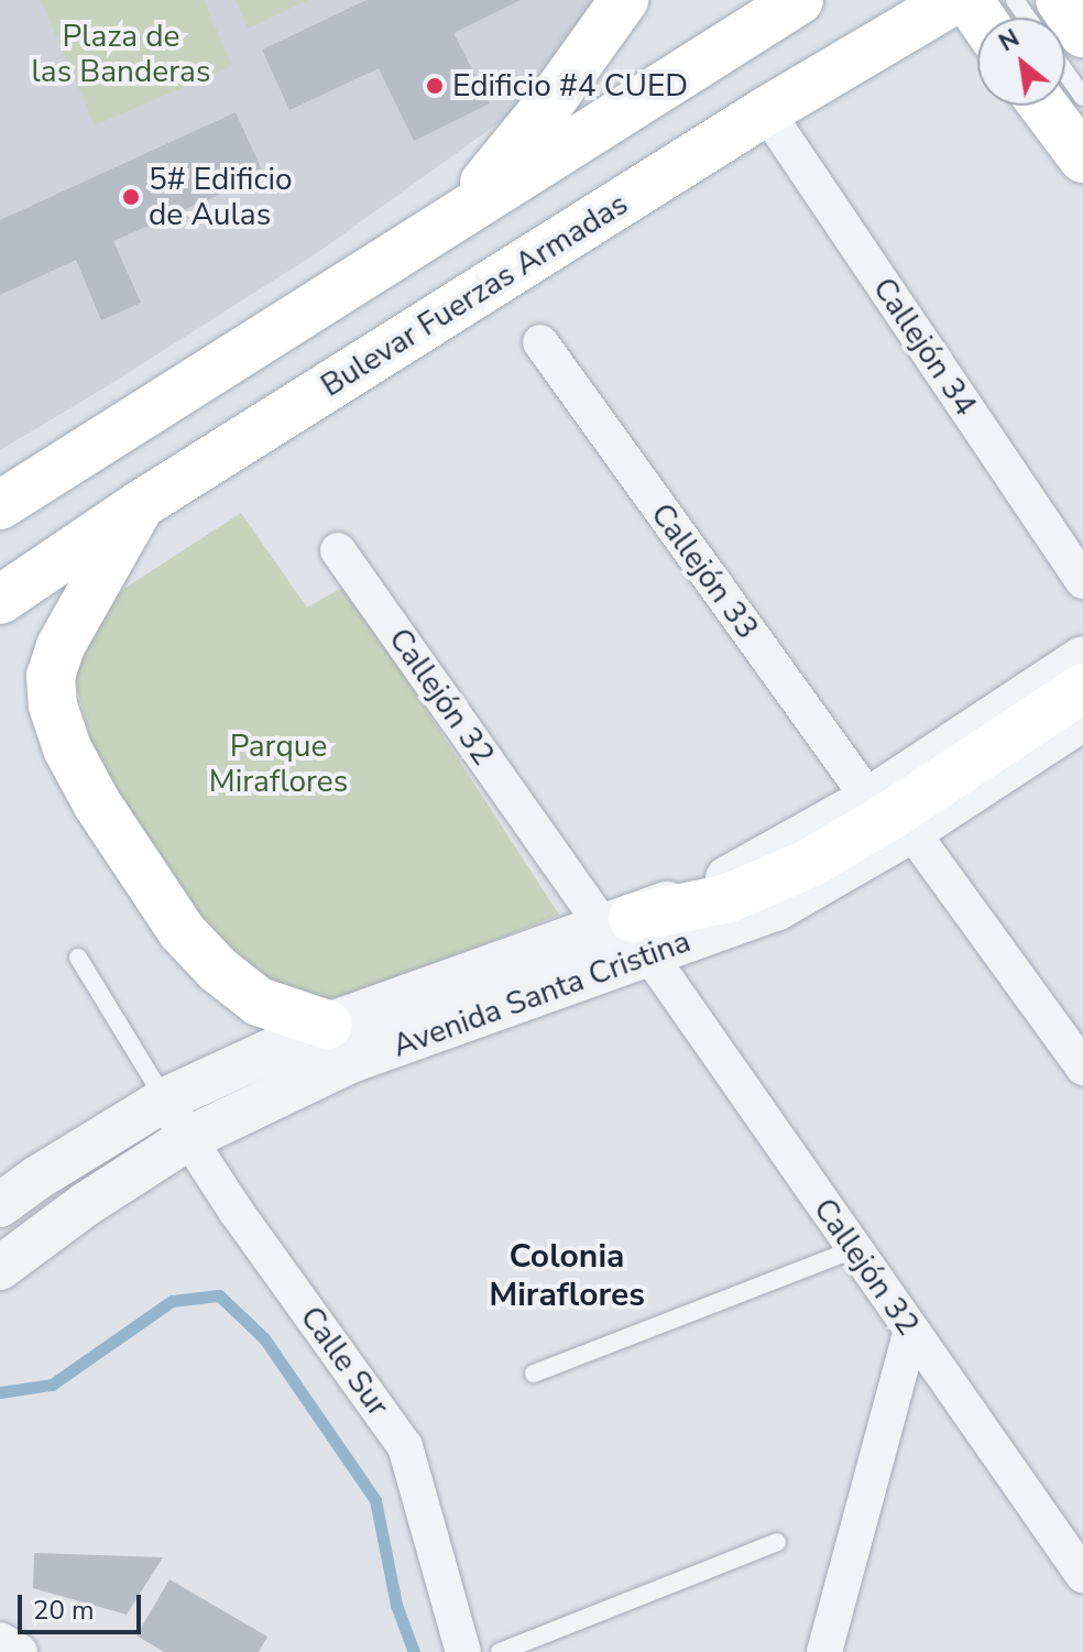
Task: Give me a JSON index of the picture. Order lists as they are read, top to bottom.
{
  "streets": {
    "main road": ["Bulevar Fuerzas Armadas"],
    "street": [
      "Callejón 34",
      "Callejón 33",
      "Callejón 32",
      "Avenida Santa Cristina",
      "Calle Sur"
    ]
  },
  "crossings": [
    ["Bulevar Fuerzas Armadas", "Callejón 34"],
    ["Callejón 33", "Avenida Santa Cristina"],
    ["Callejón 32", "Avenida Santa Cristina"],
    ["Avenida Santa Cristina", "Calle Sur"]
  ],
  "districts": ["Colonia Miraflores"],
  "parks": ["Plaza de las Banderas", "Parque Miraflores"],
  "places": ["Edificio #4 CUED", "5# Edificio de Aulas"],
  "scale_bar": "20 m",
  "north": "top left"
}
